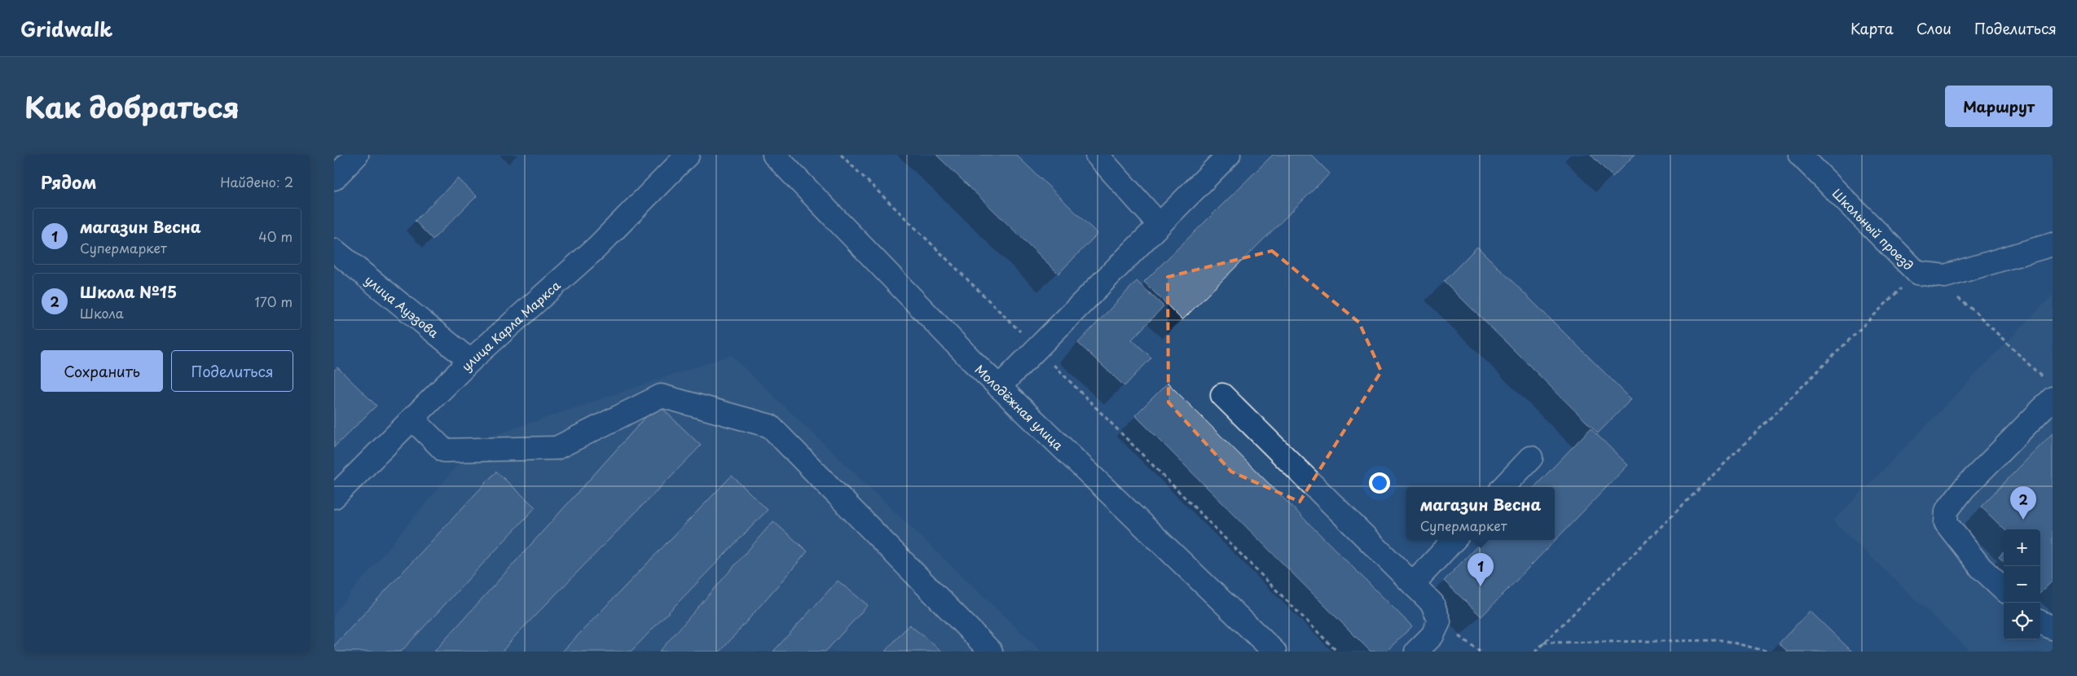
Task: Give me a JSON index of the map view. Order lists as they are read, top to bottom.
{
  "streets": {
    "street": [
      "Школьный проезд",
      "улица Ауэзова",
      "улица Карла Маркса",
      "Молодёжная улица"
    ]
  },
  "crossings": [
    ["улица Ауэзова", "улица Карла Маркса"]
  ],
  "page": {
    "header": "Gridwalk",
    "nav": ["Карта", "Слои", "Поделиться"],
    "title": "Как добраться",
    "buttons": [
      "Маршрут",
      ["Сохранить", "Поделиться"]
    ],
    "heading": ["Рядом", "Найдено: 2"],
    "list": [
      {
        "mark": "1",
        "name": "магазин Весна",
        "note": "Супермаркет",
        "value": "40 m"
      },
      {
        "mark": "2",
        "name": "Школа №15",
        "note": "Школа",
        "value": "170 m"
      }
    ],
    "pins": ["2", "1"],
    "popup": ["магазин Весна", "Супермаркет"],
    "map_buttons": ["+", "−"]
  }
}
